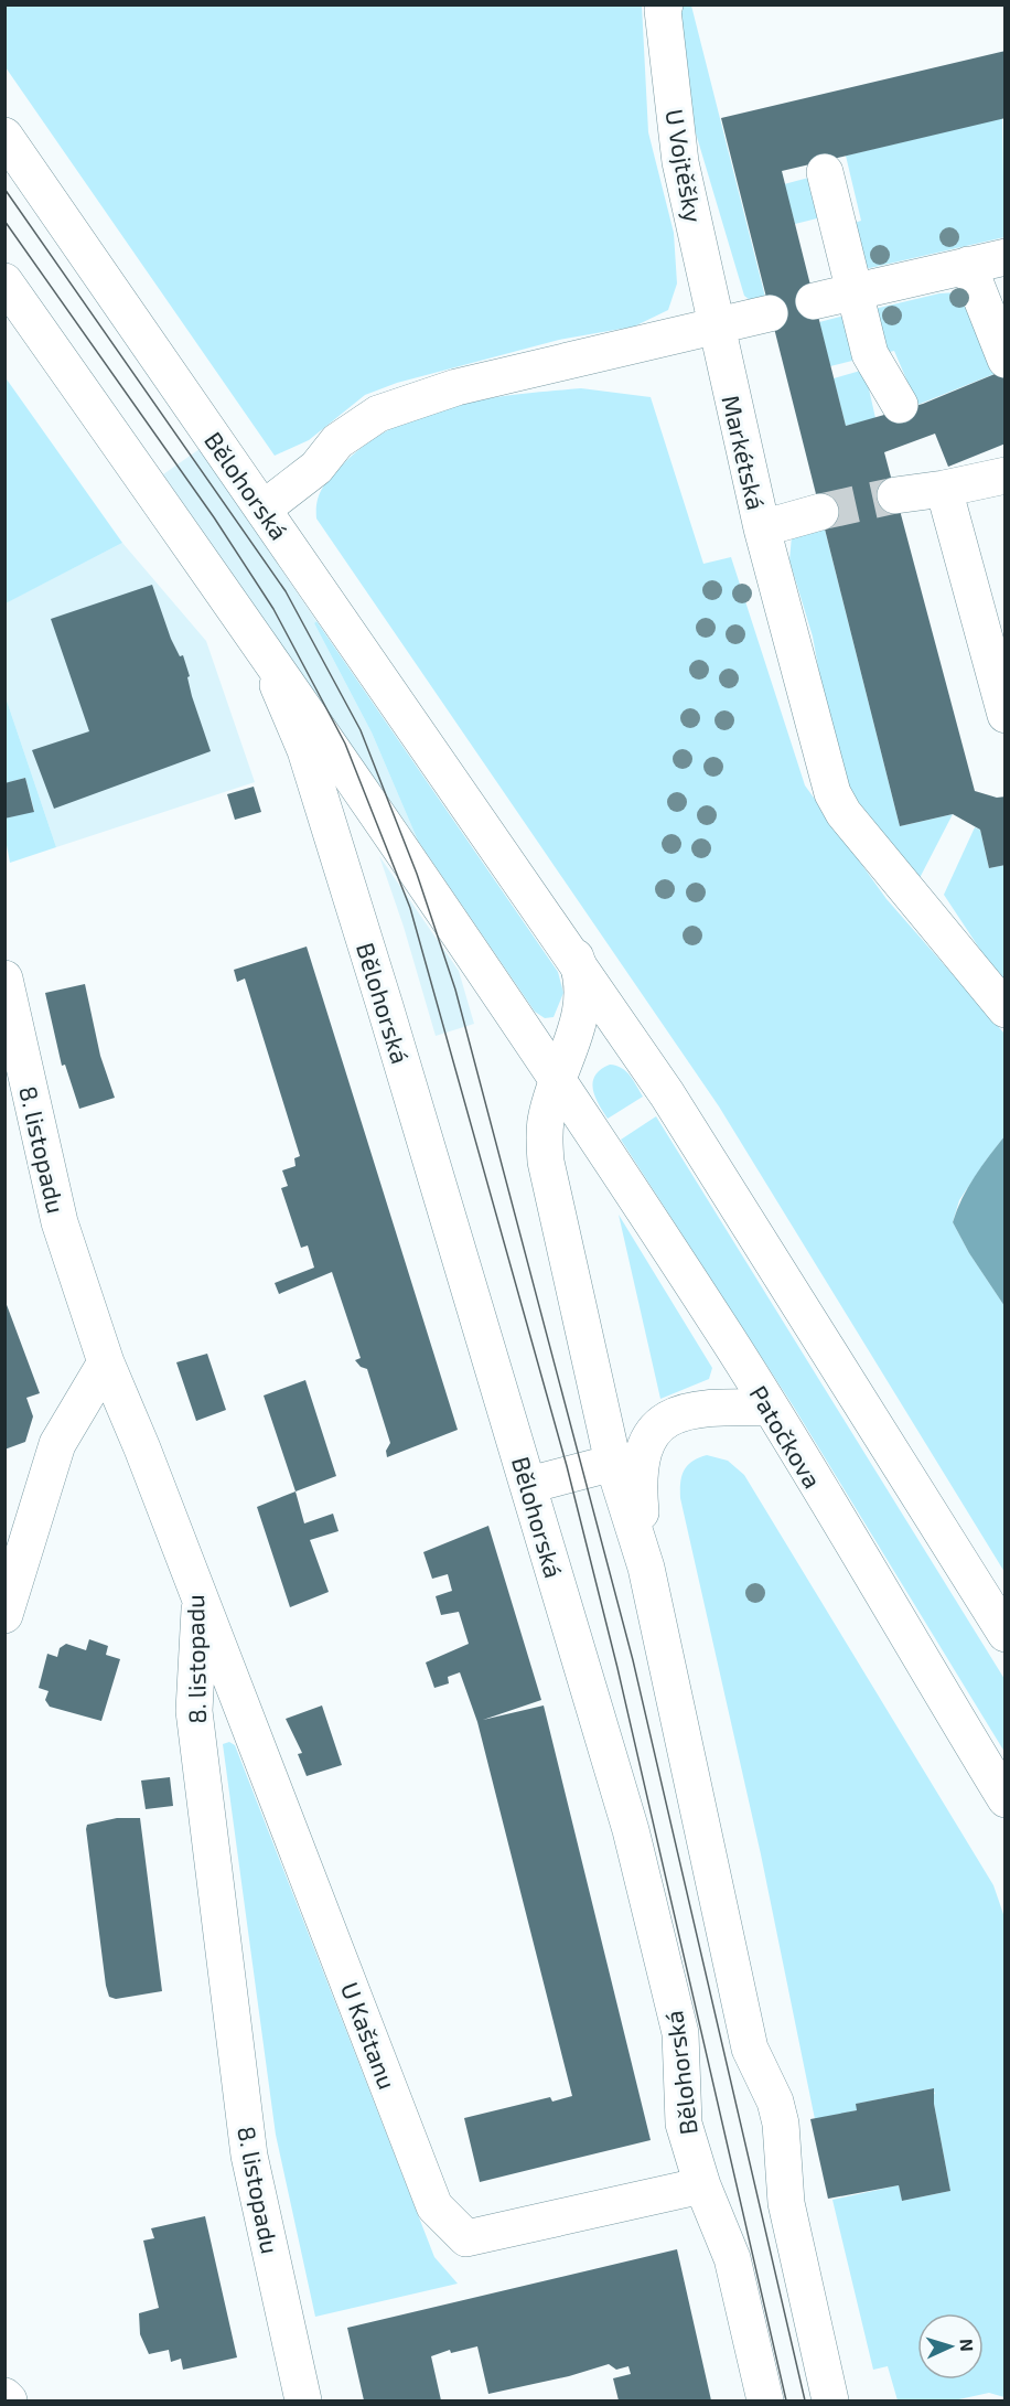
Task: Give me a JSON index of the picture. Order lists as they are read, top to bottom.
{
  "streets": {
    "street": [
      "U Vojtěšky",
      "Markétská",
      "Bělohorská",
      "8. listopadu",
      "Patočkova",
      "U Kaštanu"
    ]
  },
  "crossings": [
    ["U Vojtěšky", "Markétská"],
    ["Bělohorská", "Patočkova"],
    ["Bělohorská", "U Kaštanu"],
    ["8. listopadu", "U Kaštanu"]
  ],
  "north": "right"
}
